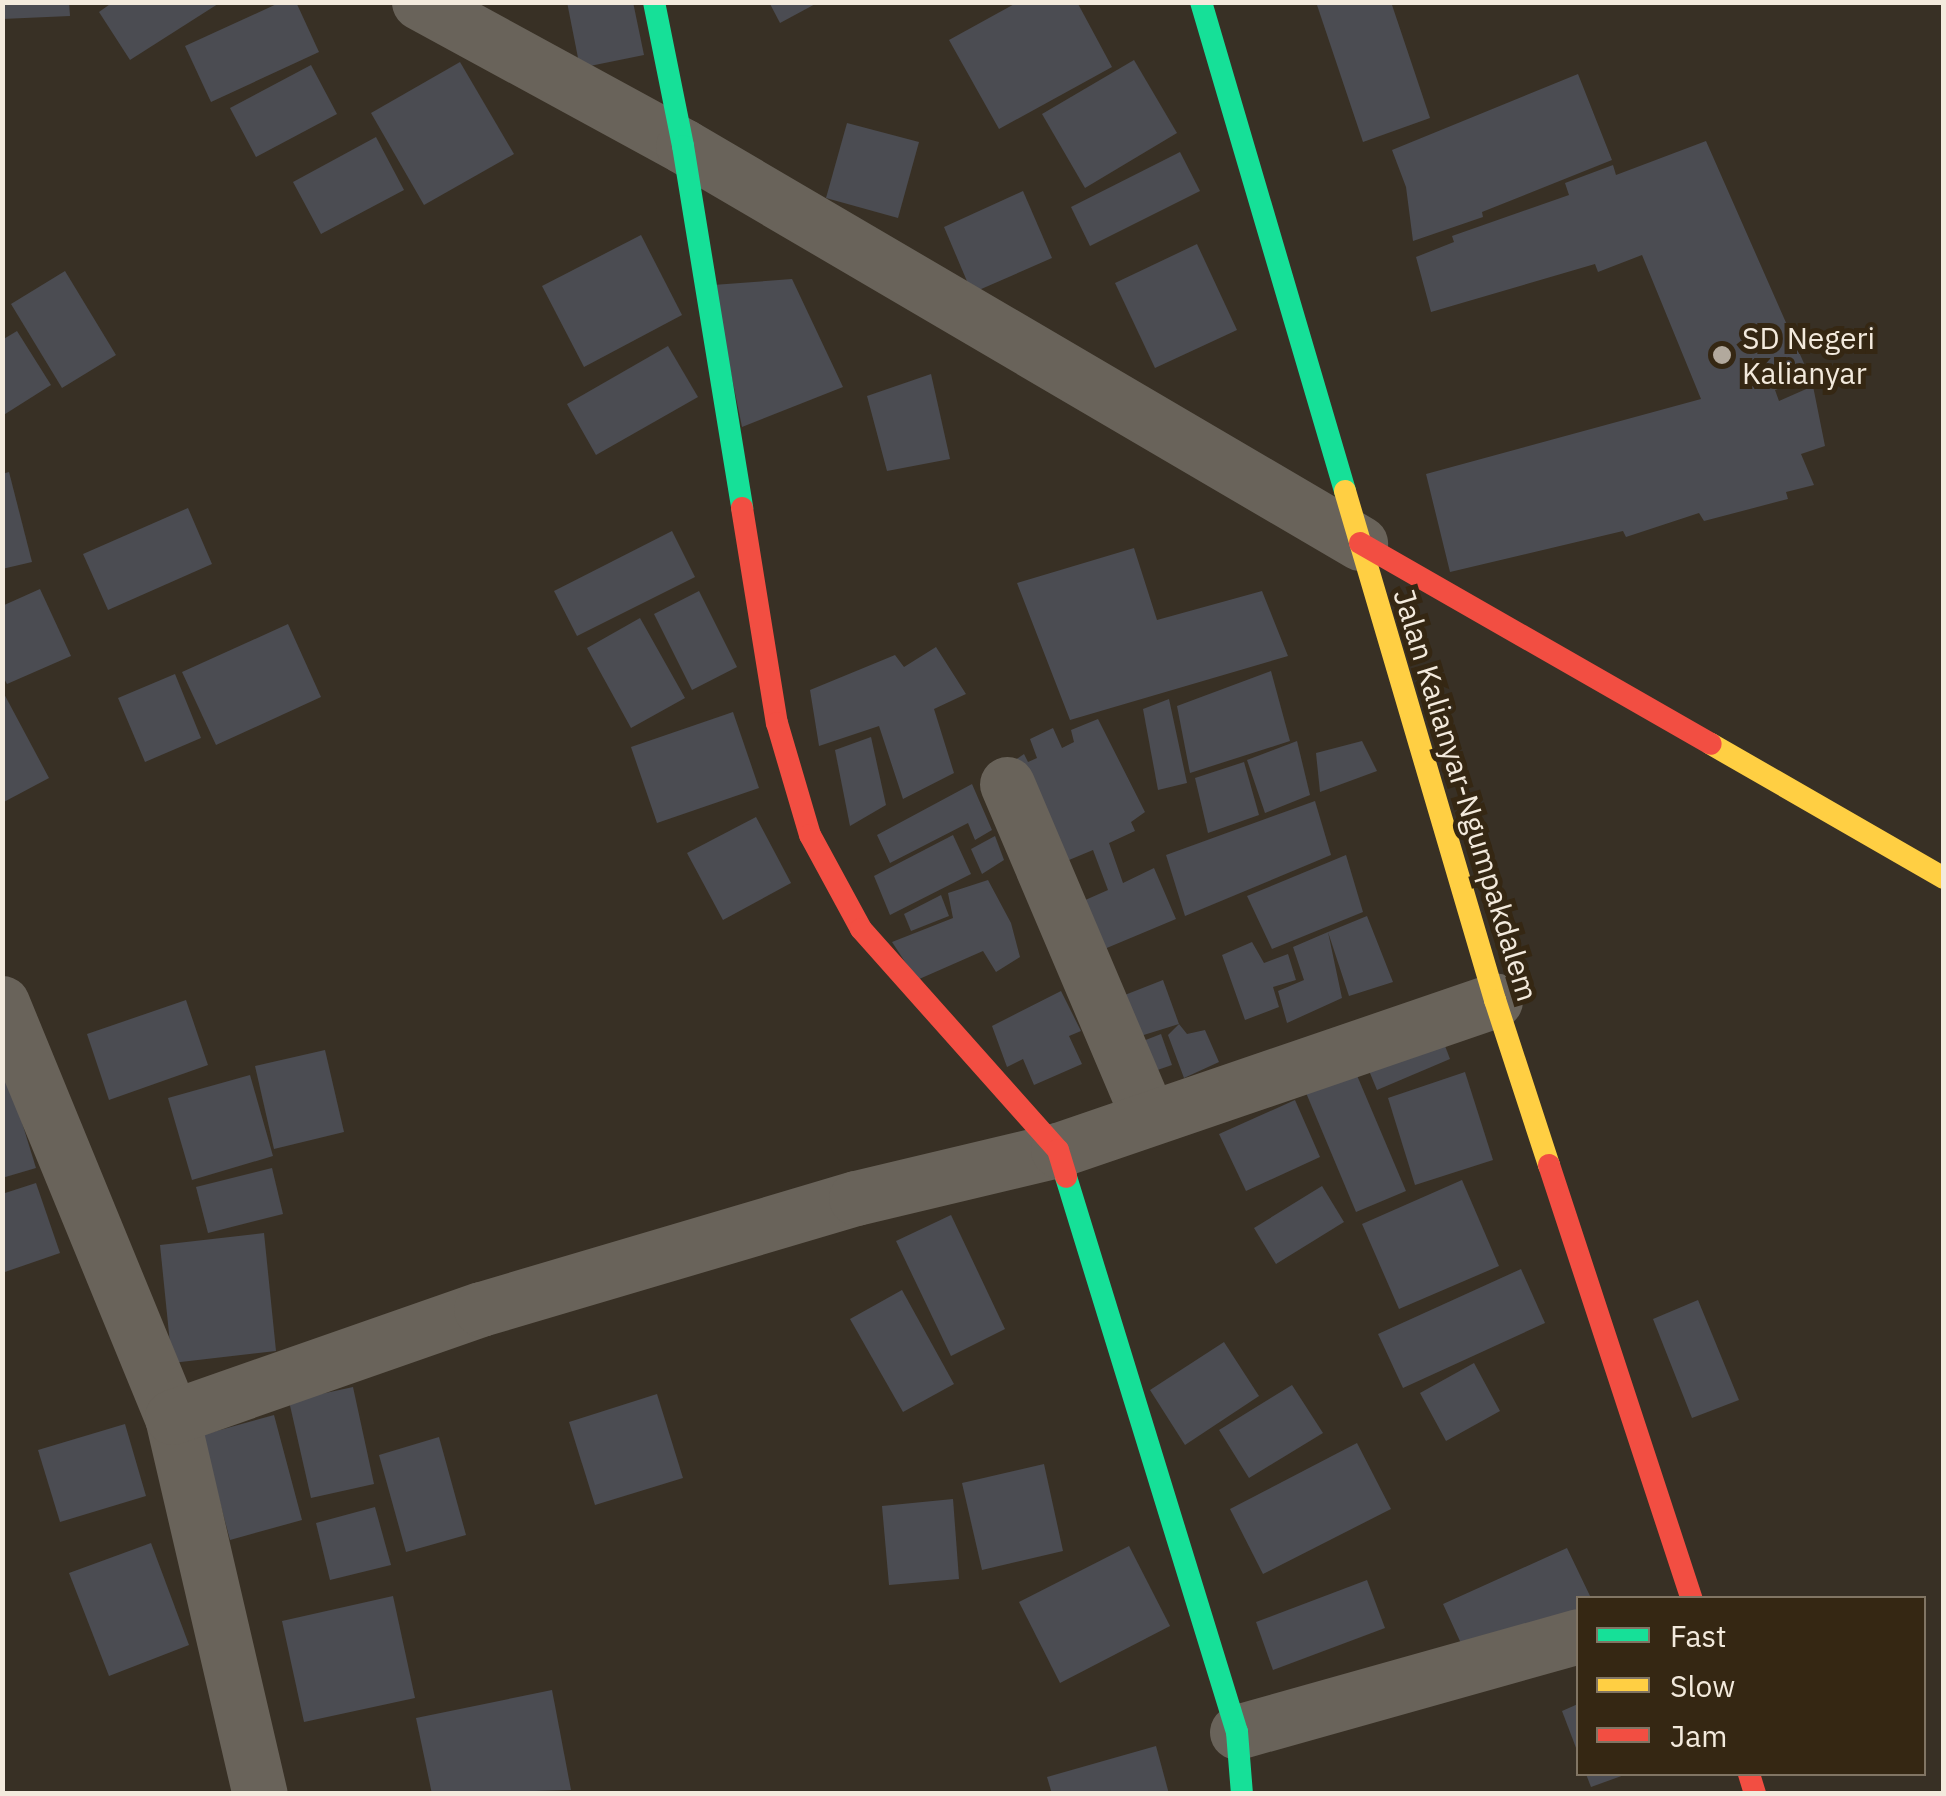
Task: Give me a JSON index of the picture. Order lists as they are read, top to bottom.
{
  "streets": {
    "street": ["Jalan Kalianyar-Ngumpakdalem"]
  },
  "places": ["SD Negeri Kalianyar"],
  "legend": ["Fast", "Slow", "Jam"]
}
